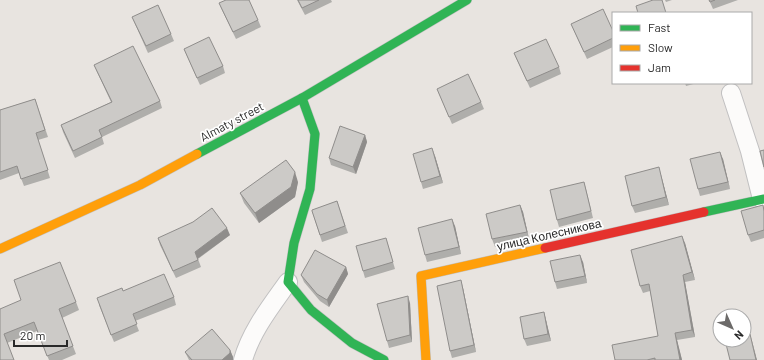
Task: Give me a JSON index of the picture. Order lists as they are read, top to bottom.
{
  "streets": {
    "street": ["Almaty street", "улица Колесникова"]
  },
  "legend": ["Fast", "Slow", "Jam"],
  "scale_bar": "20 m",
  "north": "bottom right"
}
